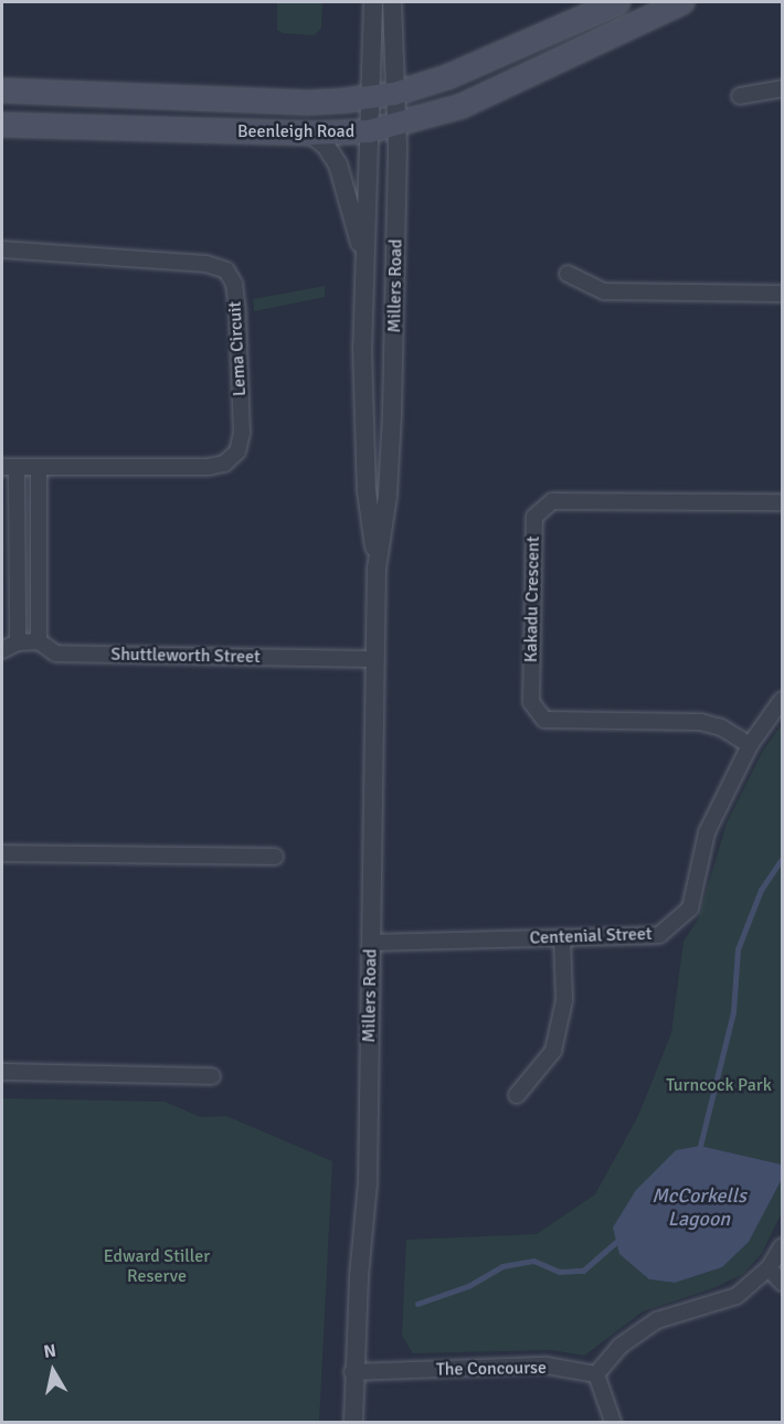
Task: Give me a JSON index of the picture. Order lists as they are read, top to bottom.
{
  "streets": {
    "main road": ["Beenleigh Road"],
    "street": [
      "Millers Road",
      "Lema Circuit",
      "Kakadu Crescent",
      "Shuttleworth Street",
      "Centenial Street",
      "The Concourse"
    ]
  },
  "crossings": [
    ["Beenleigh Road", "Millers Road"],
    ["Millers Road", "Shuttleworth Street"],
    ["Millers Road", "Centenial Street"],
    ["Millers Road", "The Concourse"],
    ["Lema Circuit", "Shuttleworth Street"],
    ["Kakadu Crescent", "Centenial Street"]
  ],
  "water": ["McCorkells Lagoon"],
  "parks": ["Turncock Park", "Edward Stiller Reserve"],
  "north": "top"
}
